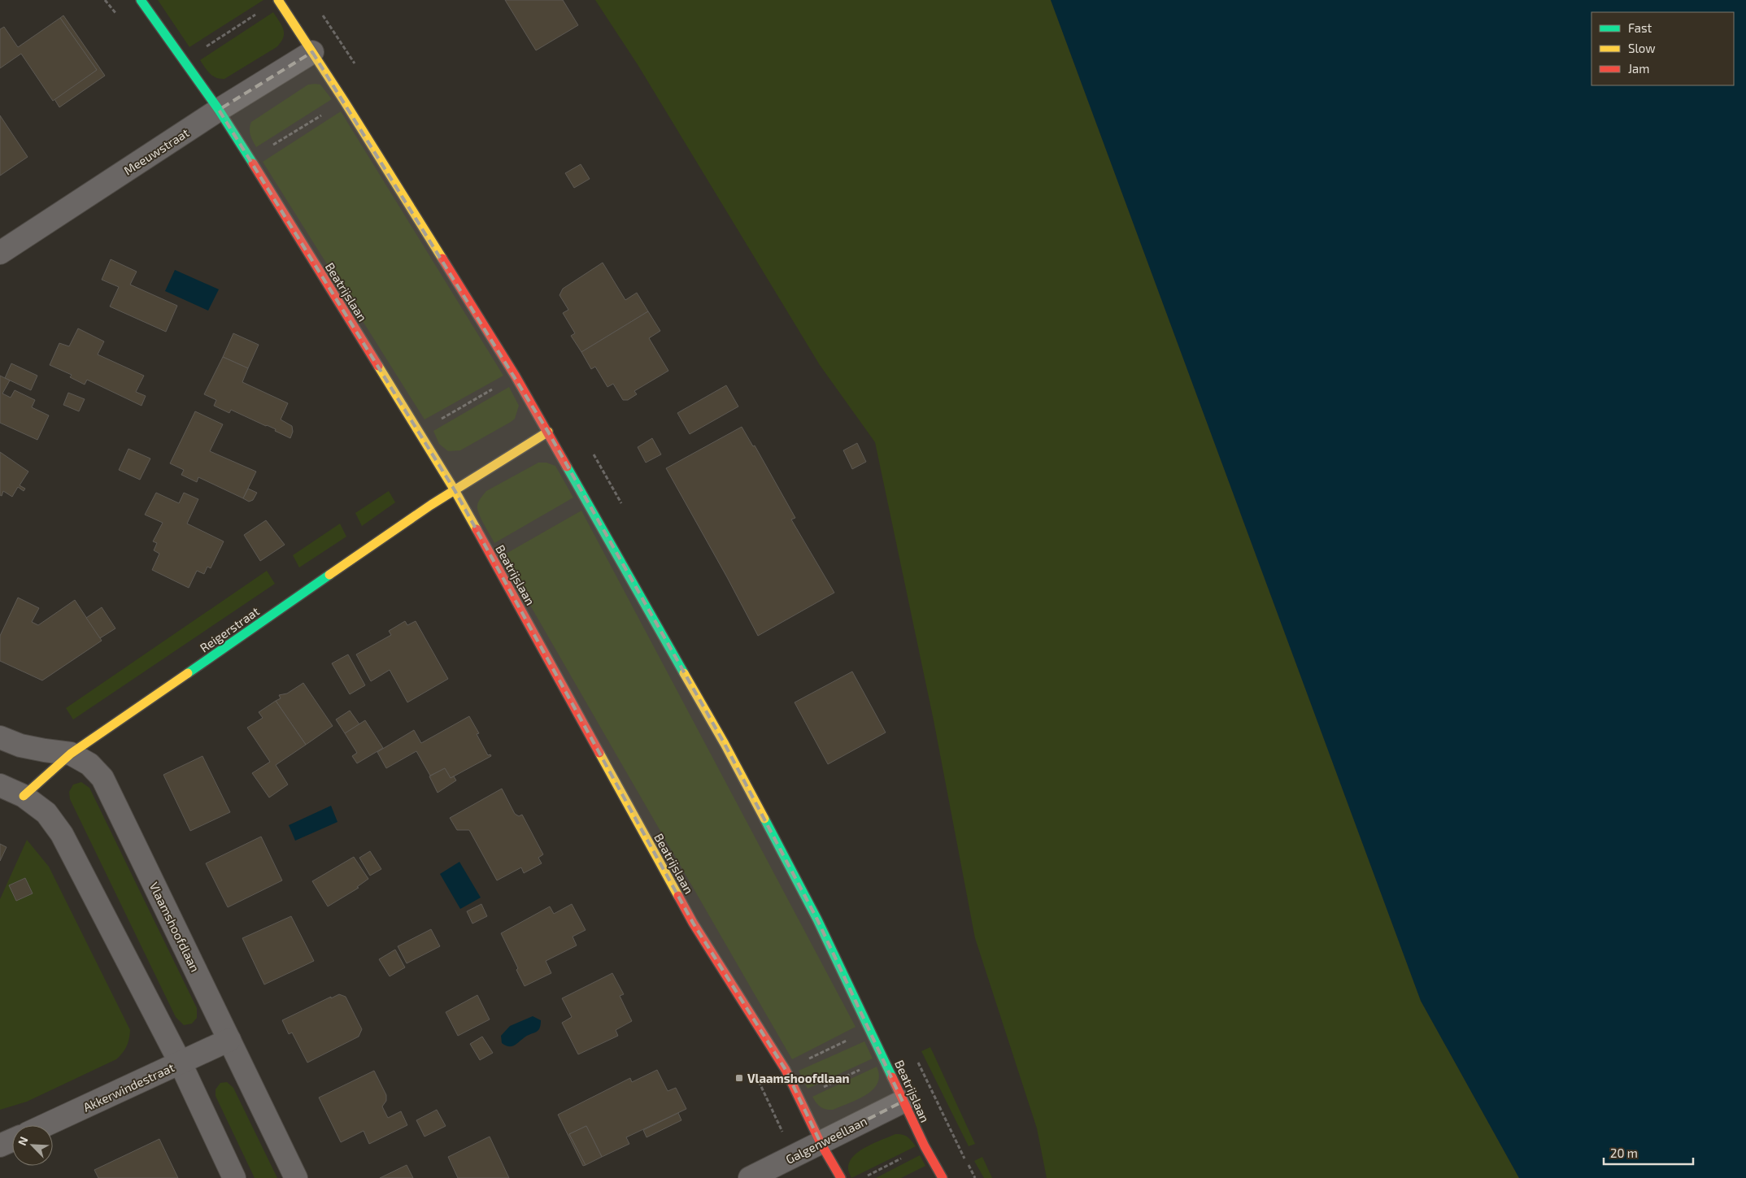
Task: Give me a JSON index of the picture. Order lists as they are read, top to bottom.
{
  "streets": {
    "street": [
      "Meeuwstraat",
      "Beatrijslaan",
      "Reigerstraat",
      "Vlaamshoofdlaan",
      "Akkerwindestraat",
      "Galgenweellaan"
    ]
  },
  "crossings": [
    ["Meeuwstraat", "Beatrijslaan"],
    ["Beatrijslaan", "Reigerstraat"],
    ["Beatrijslaan", "Galgenweellaan"],
    ["Reigerstraat", "Vlaamshoofdlaan"],
    ["Vlaamshoofdlaan", "Akkerwindestraat"]
  ],
  "places": {
    "transit": ["Vlaamshoofdlaan"]
  },
  "legend": ["Fast", "Slow", "Jam"],
  "scale_bar": "20 m",
  "north": "top left"
}
